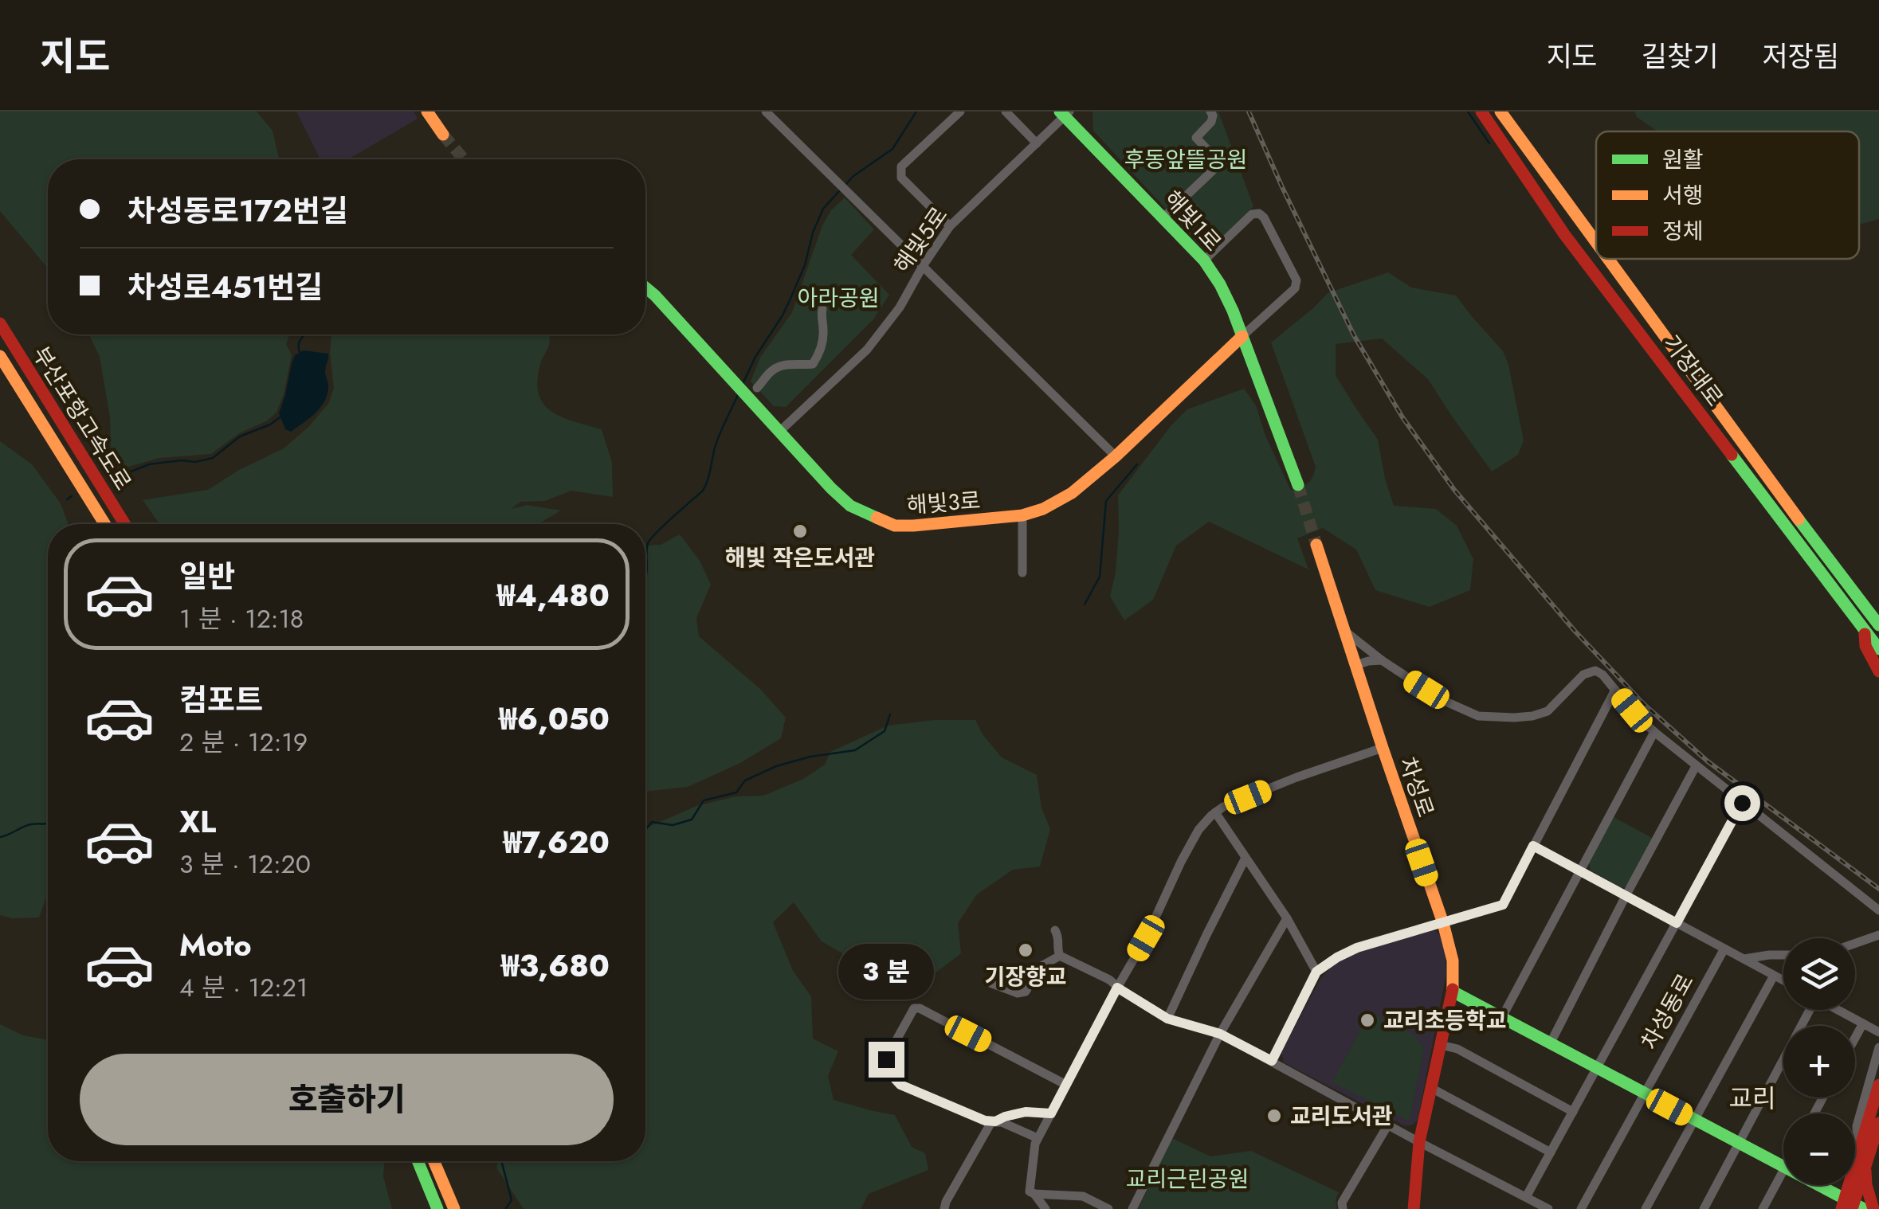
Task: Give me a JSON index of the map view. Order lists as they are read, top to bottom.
{
  "streets": {
    "main road": [
      "해빛1로",
      "기장대로",
      "부산포항고속도로",
      "해빛3로",
      "차성로"
    ],
    "street": ["해빛5로", "차성동로"]
  },
  "crossings": [
    ["해빛1로", "해빛5로"],
    ["해빛1로", "해빛3로"],
    ["해빛5로", "해빛3로"]
  ],
  "districts": ["교리"],
  "parks": ["후동앞뜰공원", "아라공원", "교리근린공원"],
  "places": [
    "해빛 작은도서관",
    "기장향교",
    "교리초등학교",
    "교리도서관"
  ],
  "legend": ["원활", "서행", "정체"],
  "page": {
    "header": "지도",
    "nav": ["지도", "길찾기", "저장됨"],
    "banner": ["차성동로172번길", "차성로451번길"],
    "list": [
      {
        "name": "일반",
        "note": "1 분 · 12:18",
        "value": "₩4,480"
      },
      {
        "name": "컴포트",
        "note": "2 분 · 12:19",
        "value": "₩6,050"
      },
      {
        "name": "XL",
        "note": "3 분 · 12:20",
        "value": "₩7,620"
      },
      {
        "name": "Moto",
        "note": "4 분 · 12:21",
        "value": "₩3,680"
      }
    ],
    "map_buttons": ["+", "−"],
    "bubble": "3 분",
    "buttons": "호출하기"
  }
}
